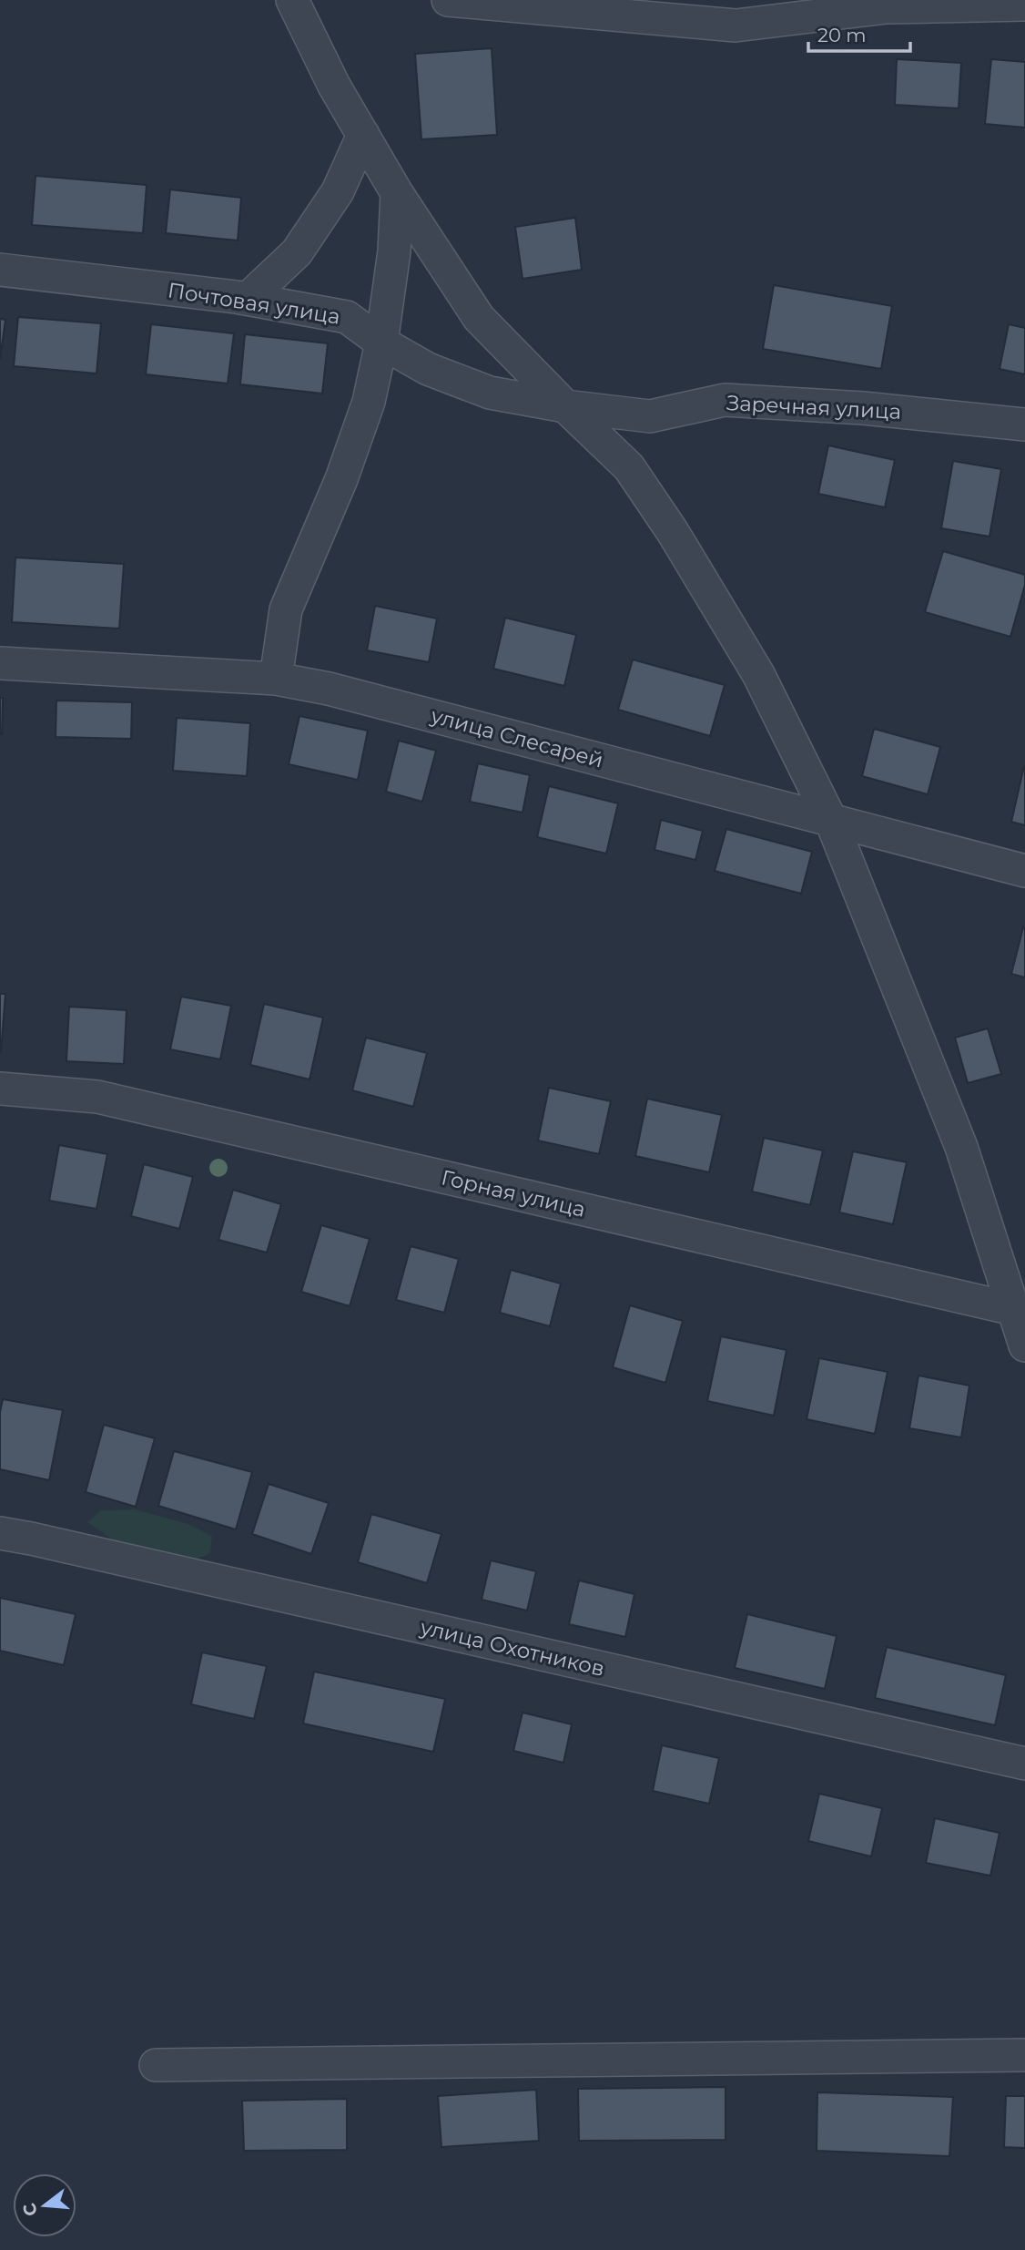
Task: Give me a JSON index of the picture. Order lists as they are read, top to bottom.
{
  "streets": {
    "street": [
      "Почтовая улица",
      "Заречная улица",
      "улица Слесарей",
      "Горная улица",
      "улица Охотников"
    ]
  },
  "crossings": [
    ["Почтовая улица", "Заречная улица"]
  ],
  "scale_bar": "20 m",
  "north": "left"
}
